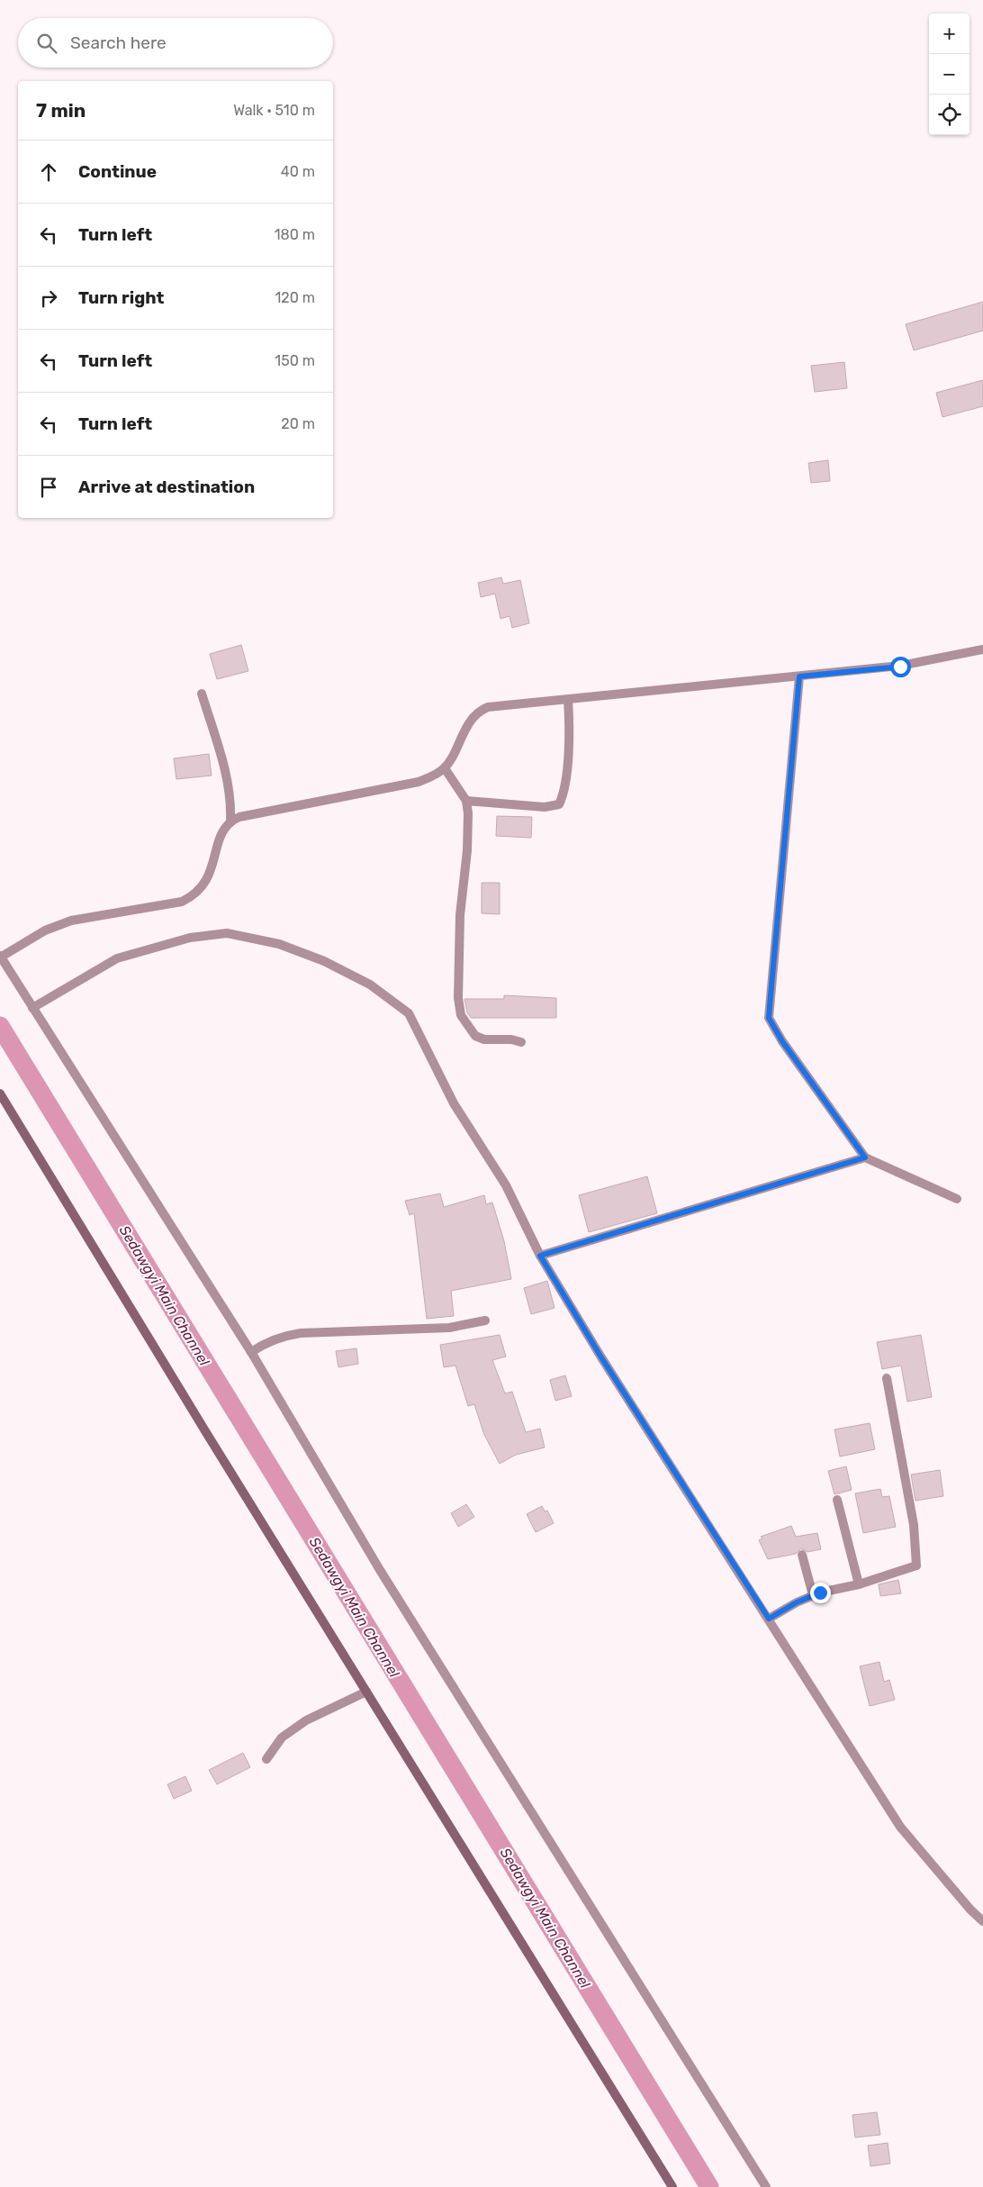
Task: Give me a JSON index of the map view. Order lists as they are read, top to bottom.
{
  "water": ["Sedawgyi Main Channel"],
  "page": {
    "map_buttons": ["+", "−"],
    "search": "Search here",
    "heading": ["7 min", "Walk · 510 m"],
    "list": [
      ["Continue", "40 m"],
      ["Turn left", "180 m"],
      ["Turn right", "120 m"],
      ["Turn left", "150 m"],
      ["Turn left", "20 m"],
      "Arrive at destination"
    ]
  }
}
